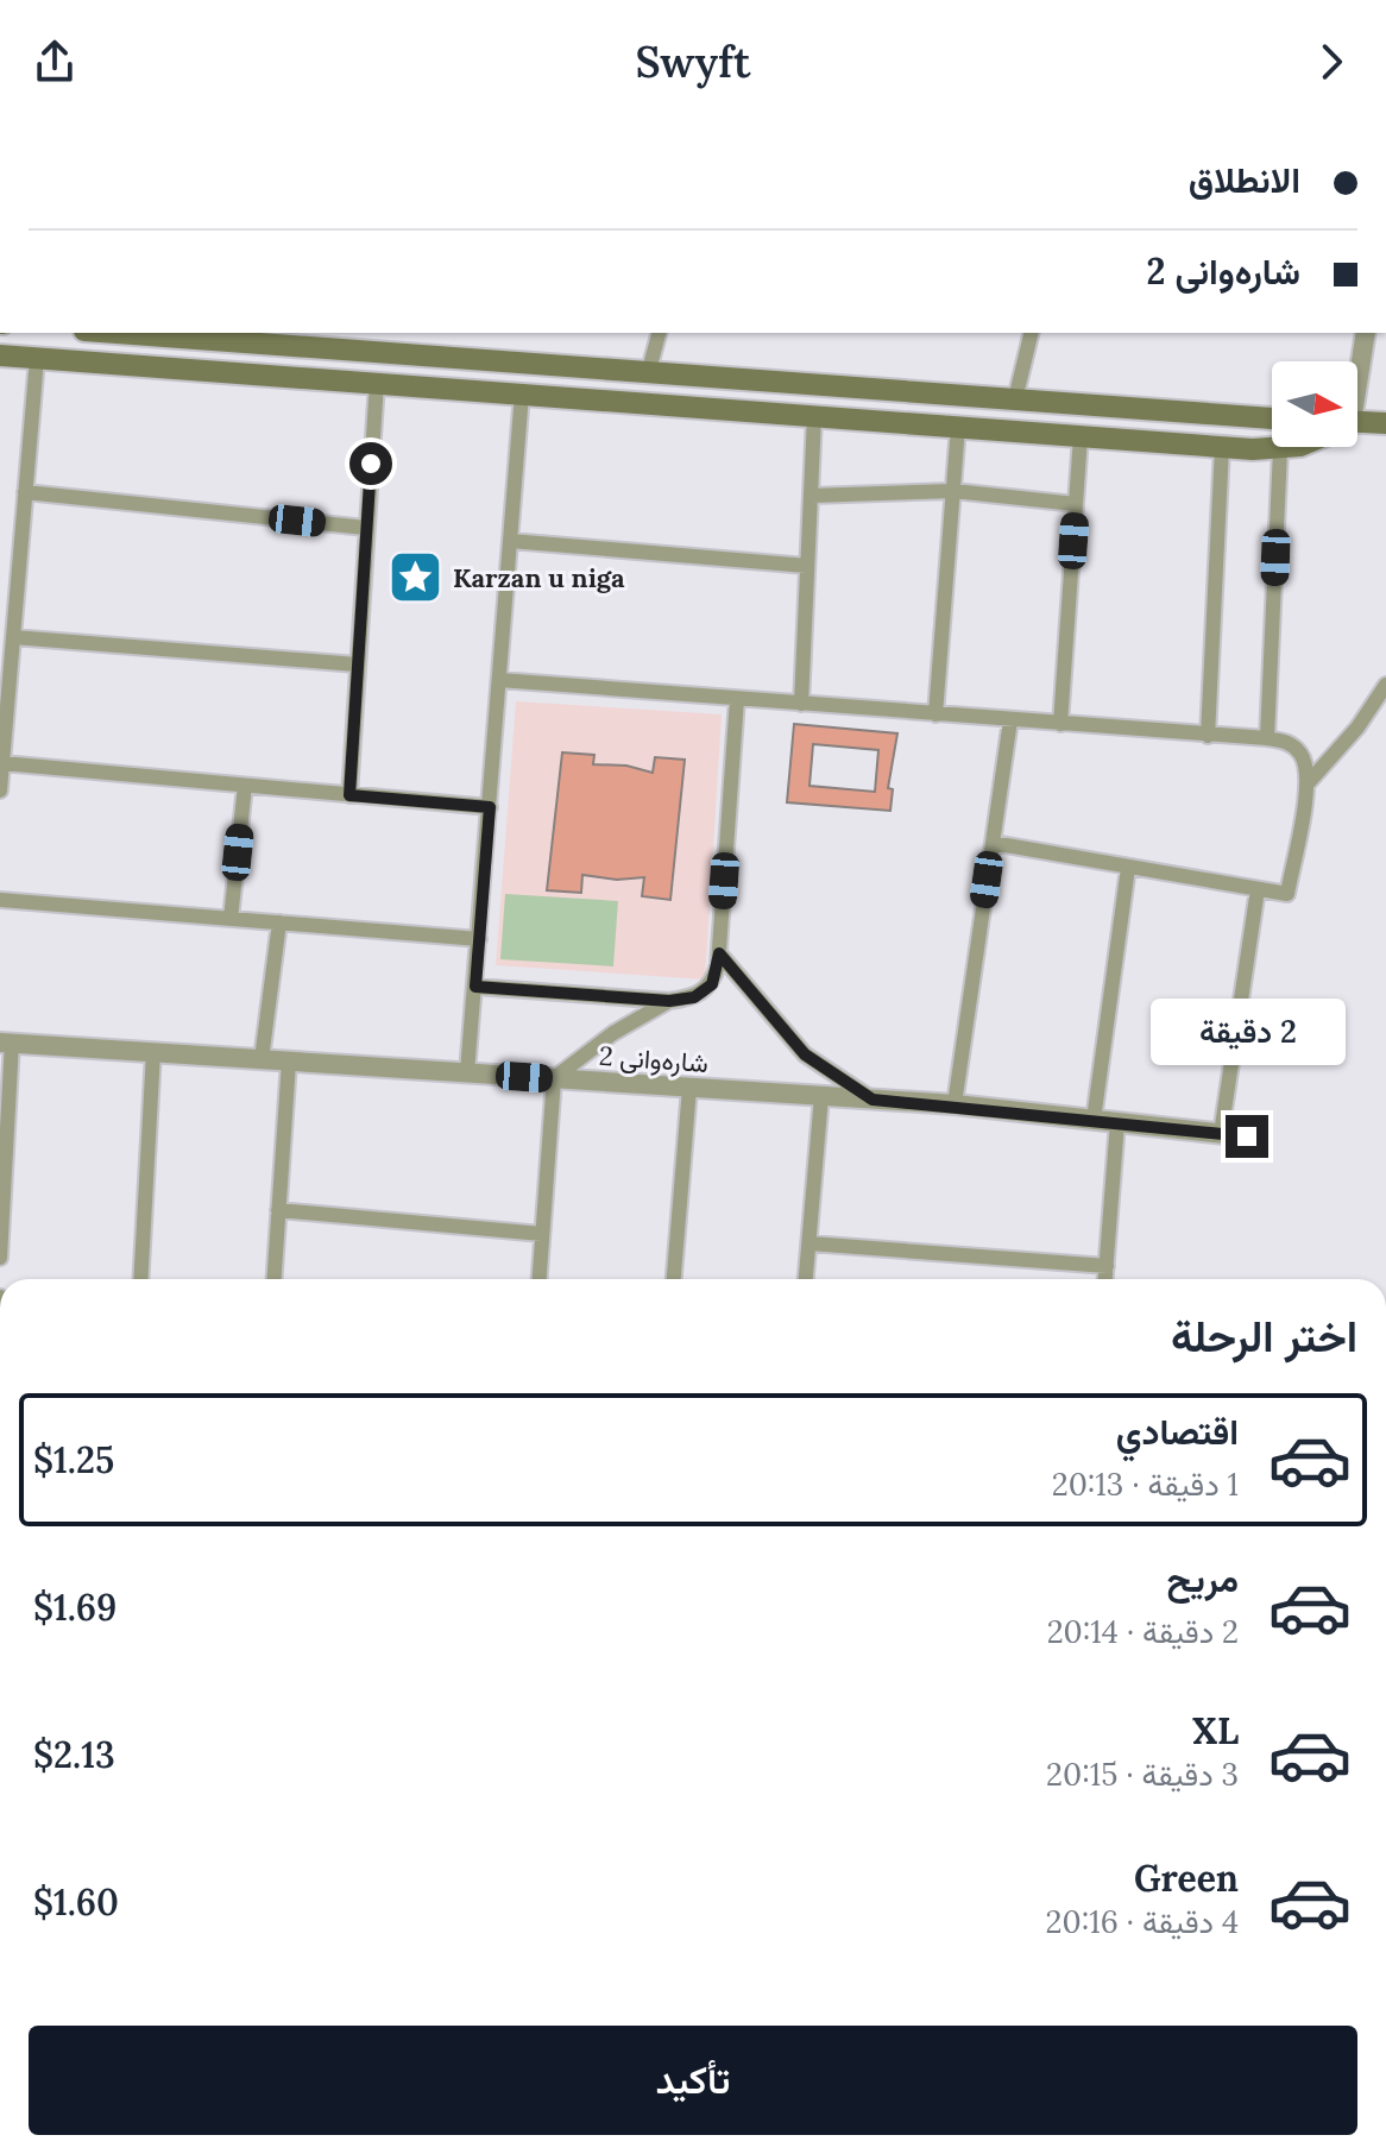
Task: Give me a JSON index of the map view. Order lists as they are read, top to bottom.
{
  "streets": {
    "street": ["شارەوانی 2"]
  },
  "places": {
    "place": ["Karzan u niga"]
  },
  "north": "right",
  "page": {
    "header": "Swyft",
    "banner": ["الانطلاق", "شارەوانی 2"],
    "bubble": "2 دقيقة",
    "heading": "اختر الرحلة",
    "list": [
      {
        "name": "اقتصادي",
        "note": "1 دقيقة · 20:13",
        "value": "$1.25"
      },
      {
        "name": "مريح",
        "note": "2 دقيقة · 20:14",
        "value": "$1.69"
      },
      {
        "name": "XL",
        "note": "3 دقيقة · 20:15",
        "value": "$2.13"
      },
      {
        "name": "Green",
        "note": "4 دقيقة · 20:16",
        "value": "$1.60"
      }
    ],
    "buttons": "تأكيد"
  }
}
